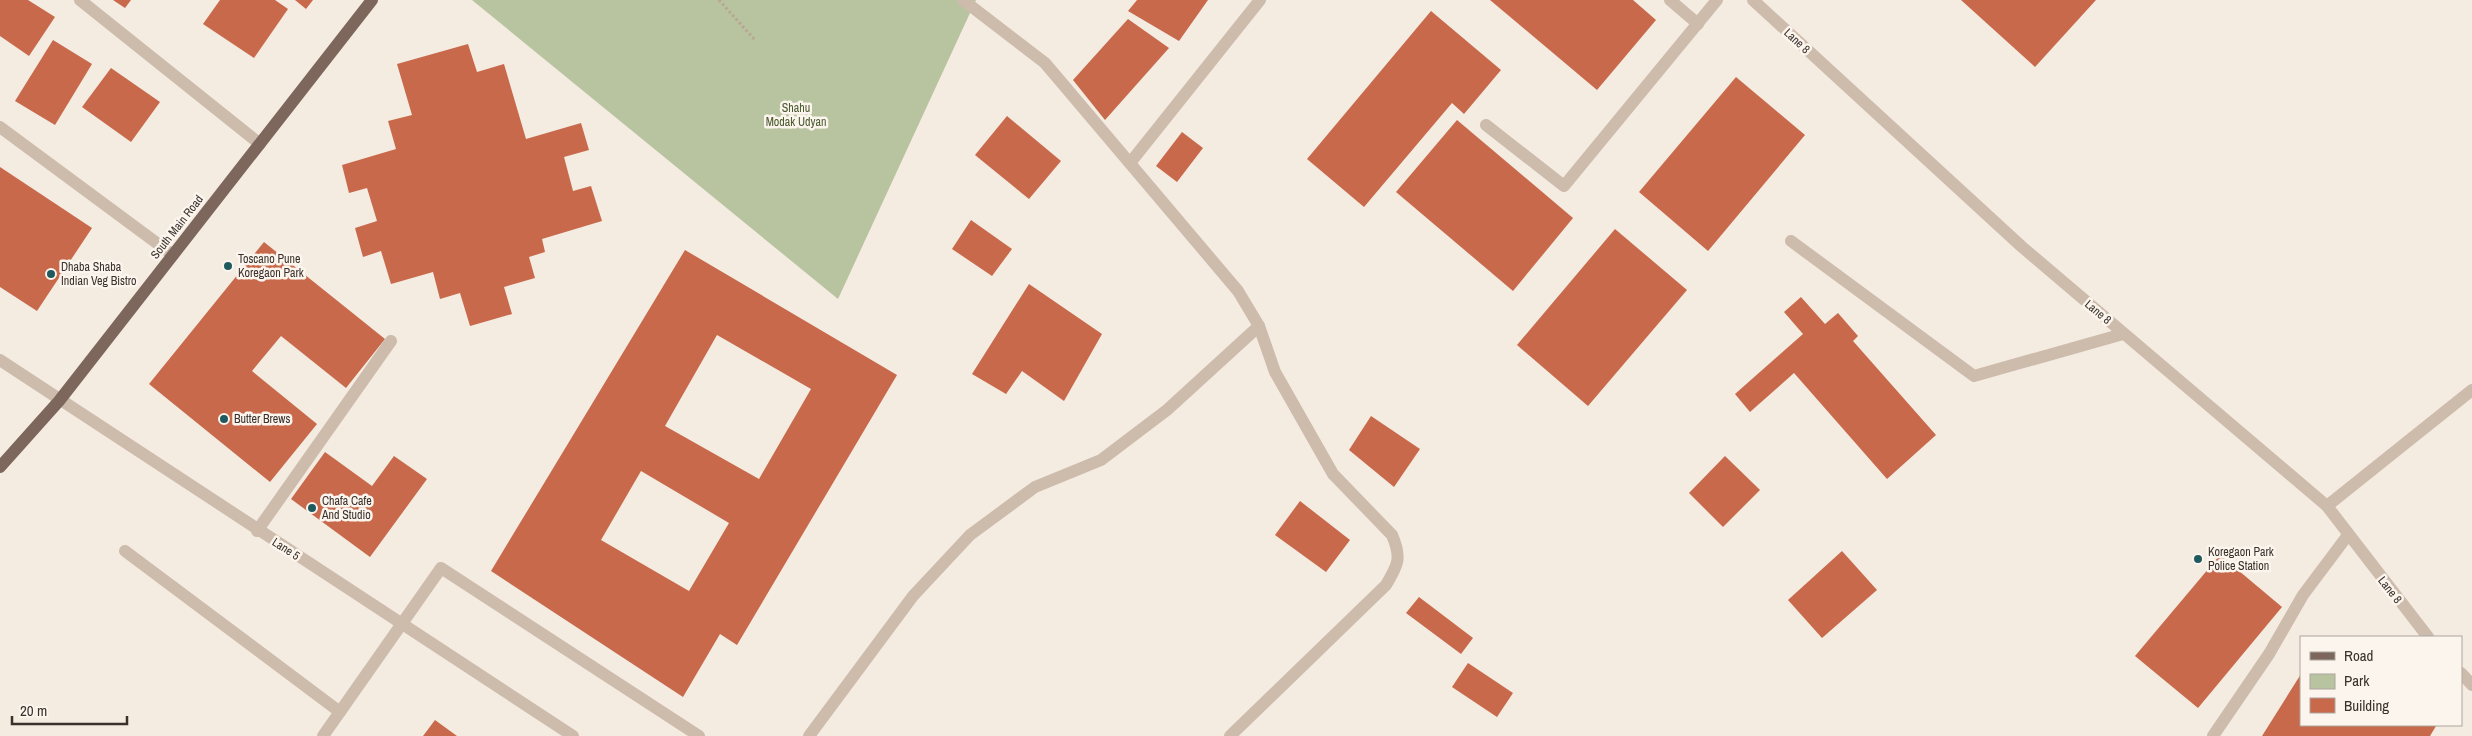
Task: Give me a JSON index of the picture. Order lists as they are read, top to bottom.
{
  "streets": {
    "main road": ["South Main Road"],
    "street": ["Lane 8", "Lane 5"]
  },
  "crossings": [
    ["South Main Road", "Lane 5"]
  ],
  "parks": ["Shahu Modak Udyan"],
  "places": [
    "Toscano Pune Koregaon Park",
    "Dhaba Shaba Indian Veg Bistro",
    "Butter Brews",
    "Chafa Cafe And Studio",
    "Koregaon Park Police Station"
  ],
  "legend": ["Road", "Park", "Building"],
  "scale_bar": "20 m"
}
